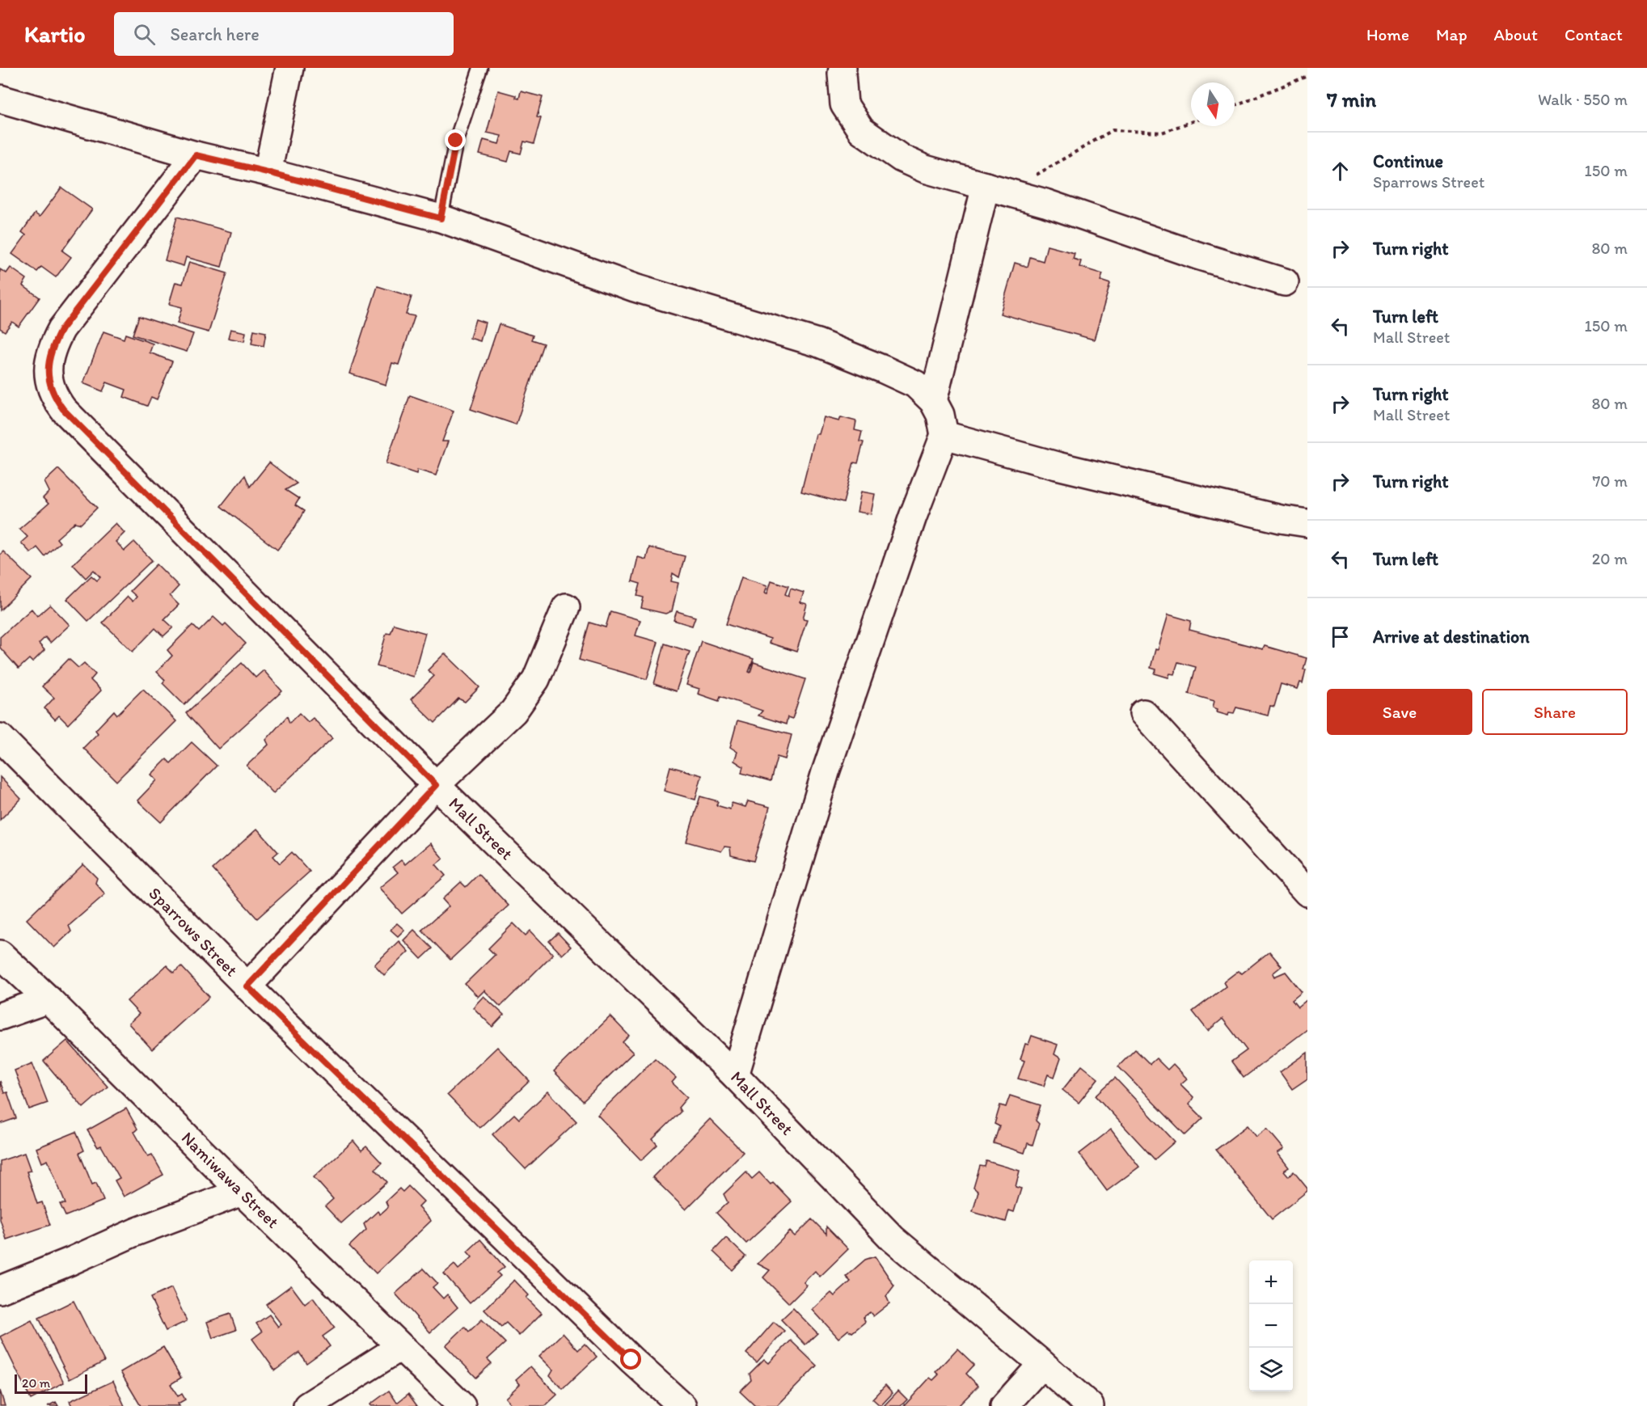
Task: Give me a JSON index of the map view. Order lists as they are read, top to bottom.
{
  "streets": {
    "street": ["Mall Street", "Sparrows Street", "Namiwawa Street"]
  },
  "scale_bar": "20 m",
  "north": "bottom",
  "page": {
    "header": "Kartio",
    "search": "Search here",
    "nav": [
      "Home",
      "Map",
      "About",
      "Contact"
    ],
    "heading": ["7 min", "Walk · 550 m"],
    "list": [
      ["Continue", "Sparrows Street", "150 m"],
      ["Turn right", "80 m"],
      ["Turn left", "Mall Street", "150 m"],
      ["Turn right", "Mall Street", "80 m"],
      ["Turn right", "70 m"],
      ["Turn left", "20 m"],
      "Arrive at destination"
    ],
    "buttons": ["Save", "Share"],
    "map_buttons": ["+", "−"],
    "scale": "20 m"
  }
}
